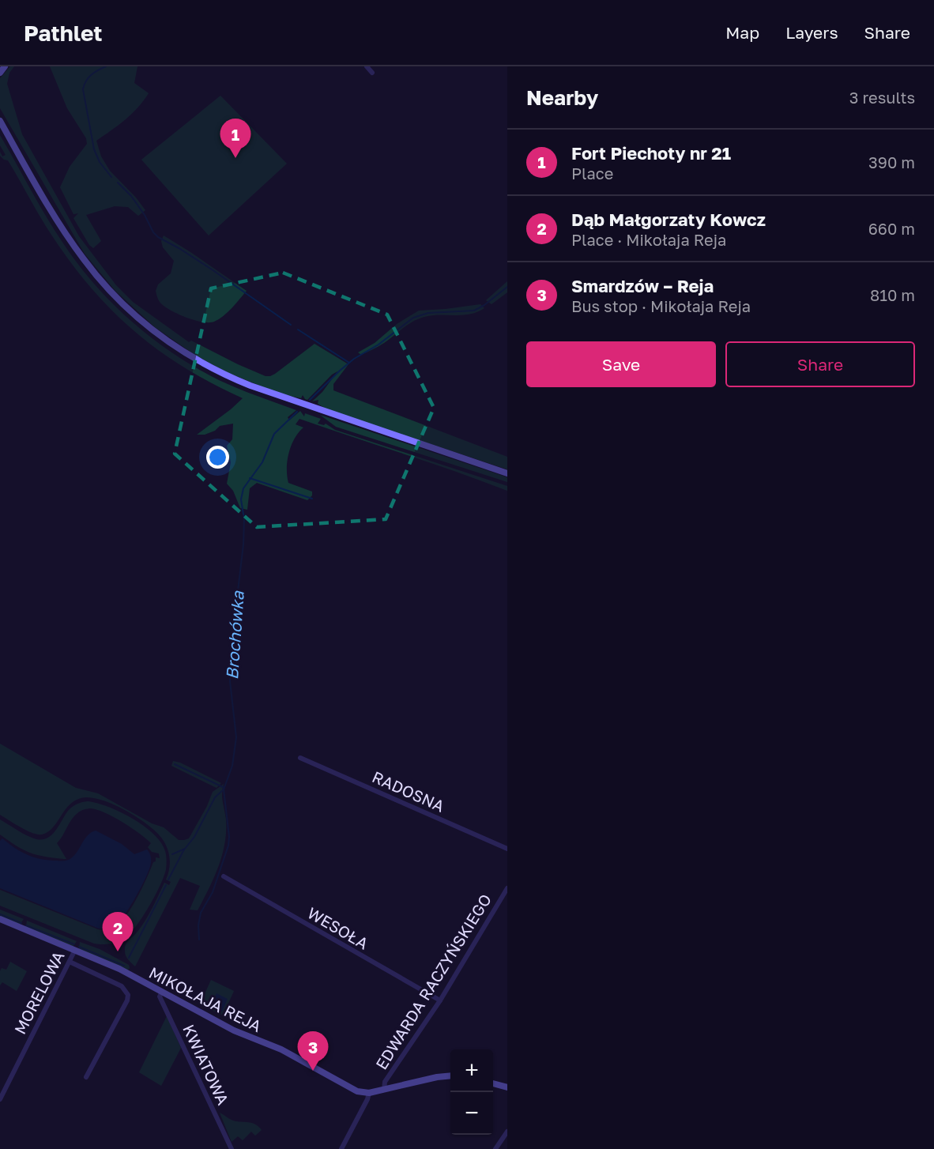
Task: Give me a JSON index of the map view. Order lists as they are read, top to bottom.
{
  "streets": {
    "main road": ["MIKOŁAJA REJA"],
    "street": [
      "RADOSNA",
      "WESOŁA",
      "EDWARDA RACZYŃSKIEGO",
      "MORELOWA",
      "KWIATOWA"
    ]
  },
  "crossings": [
    ["WESOŁA", "EDWARDA RACZYŃSKIEGO"],
    ["EDWARDA RACZYŃSKIEGO", "MIKOŁAJA REJA"],
    ["MORELOWA", "MIKOŁAJA REJA"],
    ["MIKOŁAJA REJA", "KWIATOWA"]
  ],
  "water": ["Brochówka"],
  "page": {
    "header": "Pathlet",
    "nav": ["Map", "Layers", "Share"],
    "heading": ["Nearby", "3 results"],
    "pins": ["1", "2", "3"],
    "list": [
      {
        "mark": "1",
        "name": "Fort Piechoty nr 21",
        "note": "Place",
        "value": "390 m"
      },
      {
        "mark": "2",
        "name": "Dąb Małgorzaty Kowcz",
        "note": "Place · Mikołaja Reja",
        "value": "660 m"
      },
      {
        "mark": "3",
        "name": "Smardzów – Reja",
        "note": "Bus stop · Mikołaja Reja",
        "value": "810 m"
      }
    ],
    "buttons": ["Save", "Share"],
    "map_buttons": ["+", "−"]
  }
}
